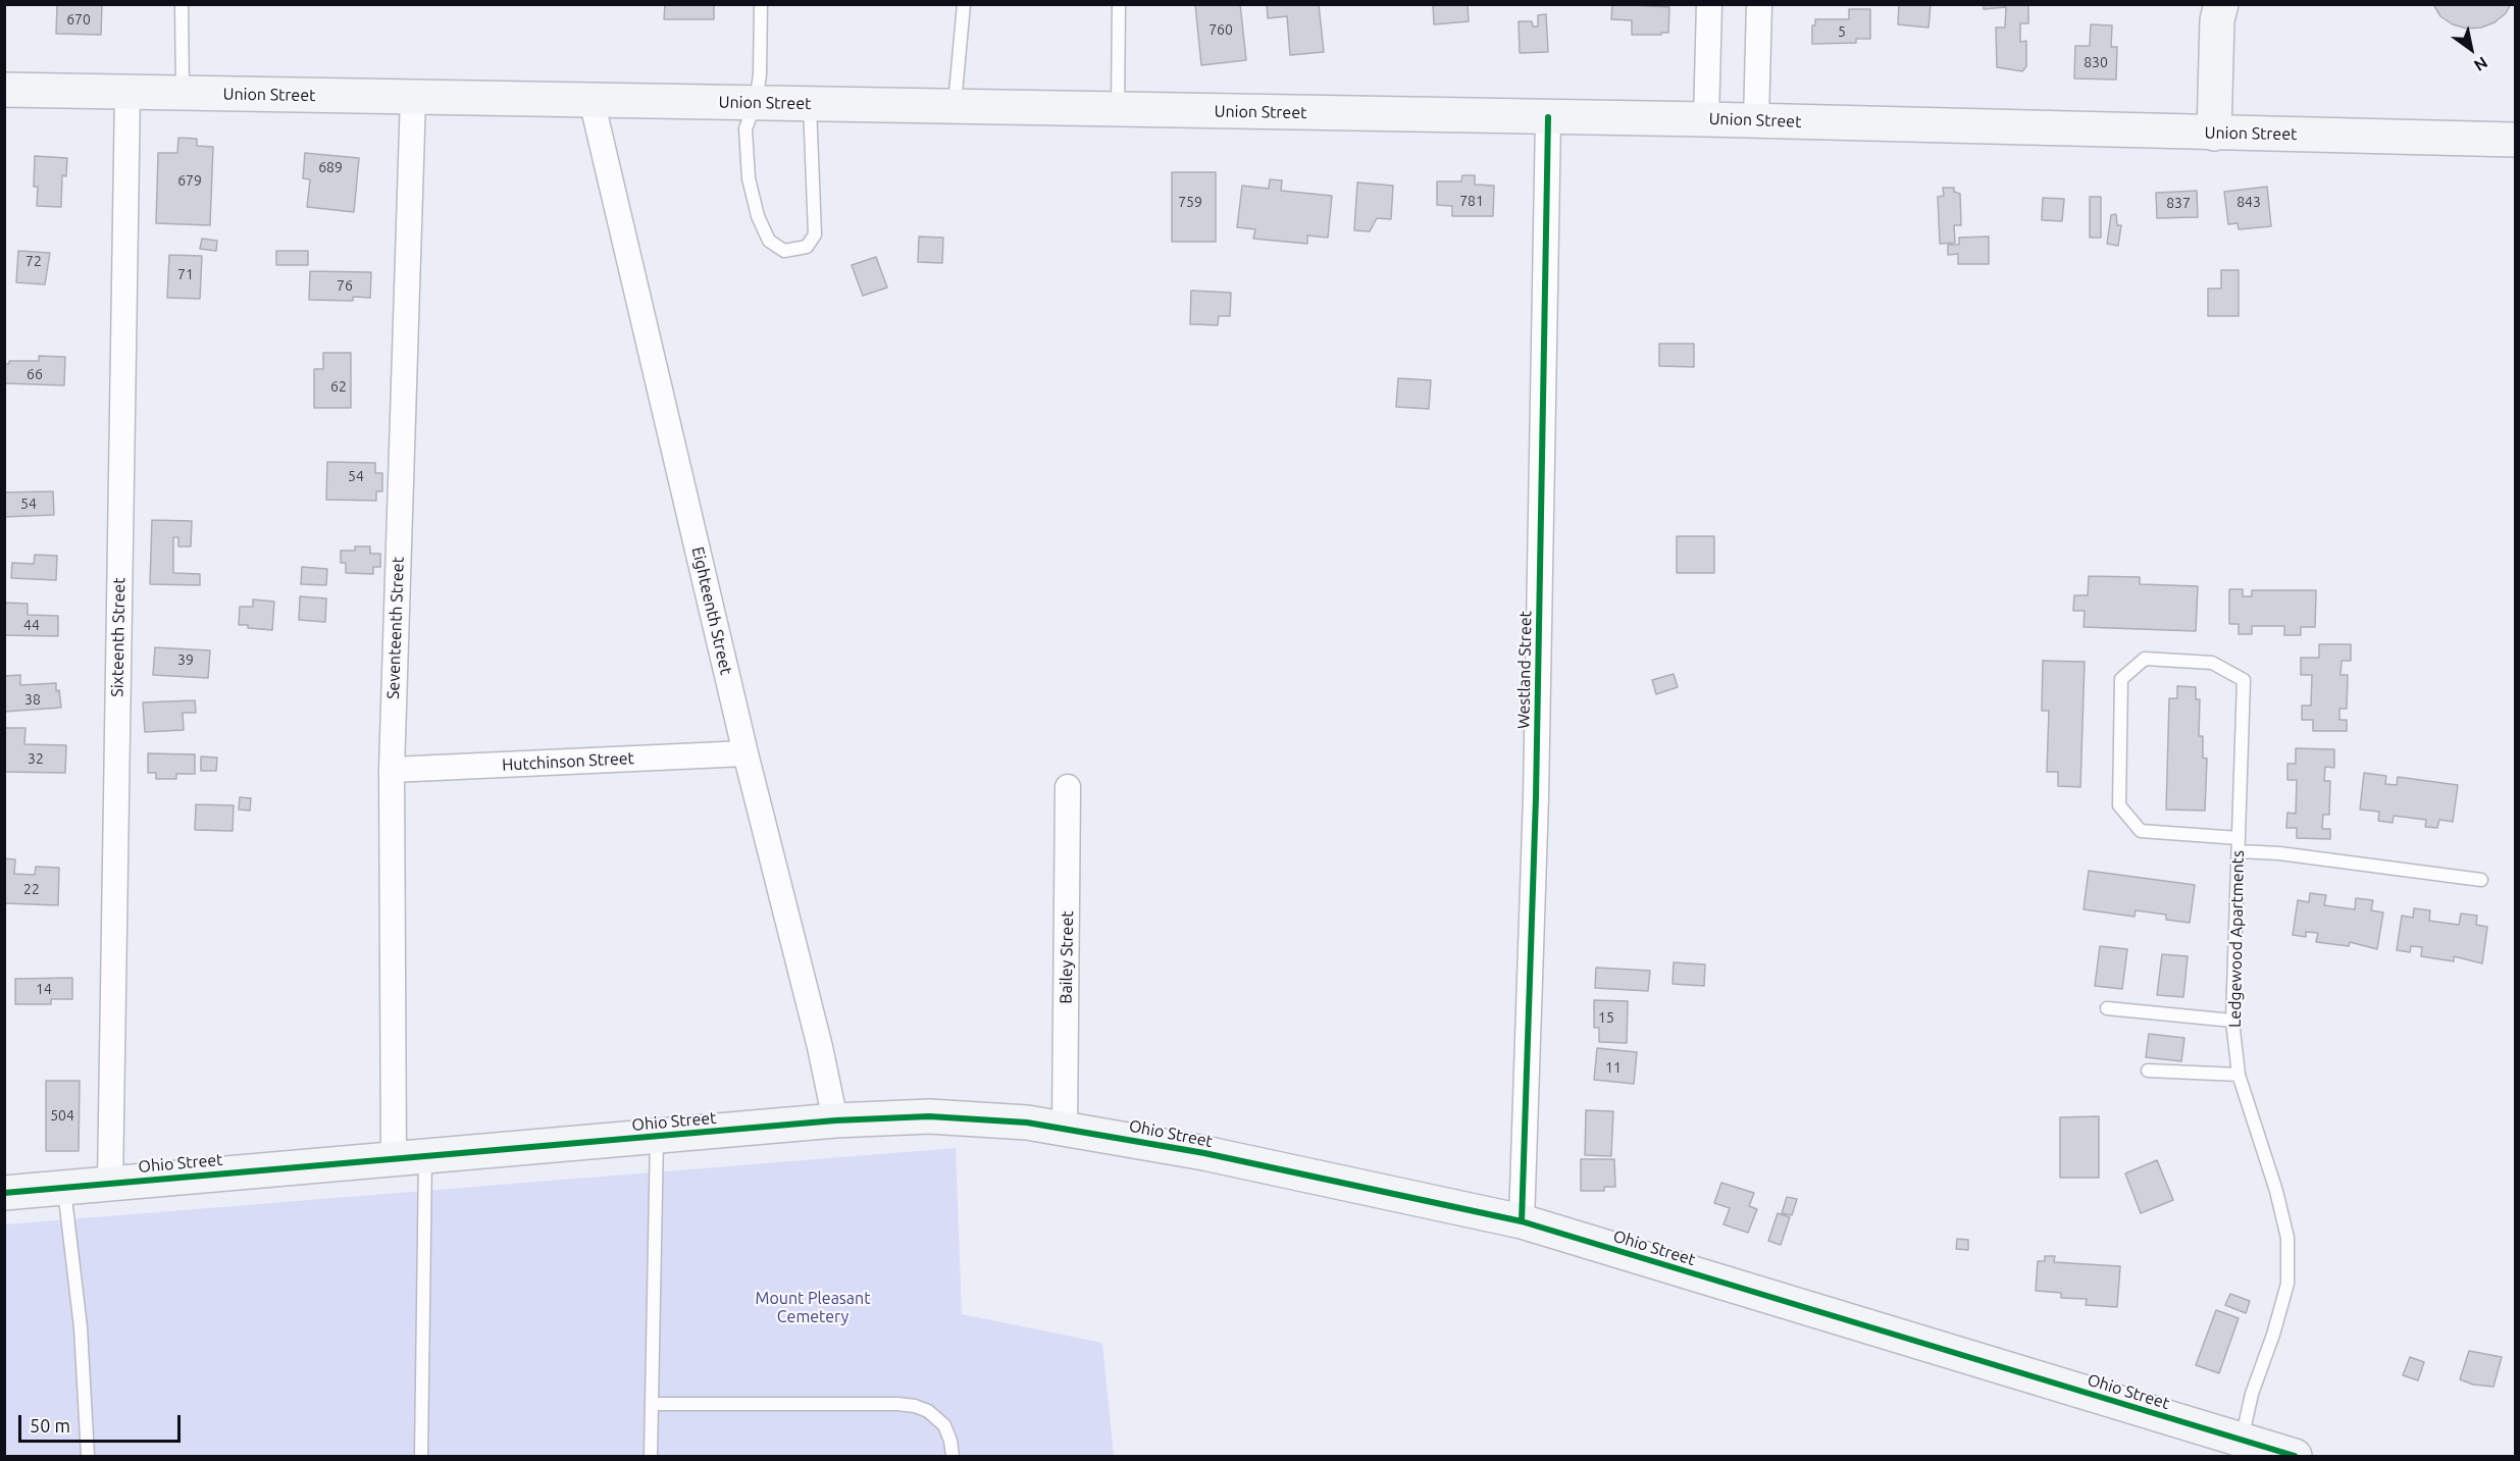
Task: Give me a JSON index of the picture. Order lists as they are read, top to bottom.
{
  "streets": {
    "main road": ["Union Street", "Ohio Street"],
    "street": [
      "Eighteenth Street",
      "Seventeenth Street",
      "Sixteenth Street",
      "Westland Street",
      "Hutchinson Street",
      "Bailey Street"
    ],
    "lane": ["Ledgewood Apartments"]
  },
  "crossings": [
    ["Union Street", "Eighteenth Street"],
    ["Union Street", "Seventeenth Street"],
    ["Union Street", "Sixteenth Street"],
    ["Union Street", "Westland Street"],
    ["Eighteenth Street", "Hutchinson Street"],
    ["Eighteenth Street", "Ohio Street"],
    ["Seventeenth Street", "Hutchinson Street"],
    ["Seventeenth Street", "Ohio Street"],
    ["Sixteenth Street", "Ohio Street"],
    ["Westland Street", "Ohio Street"],
    ["Ledgewood Apartments", "Ohio Street"],
    ["Bailey Street", "Ohio Street"]
  ],
  "parks": ["Mount Pleasant Cemetery"],
  "house_numbers": [
    "670",
    "760",
    "5",
    "830",
    "689",
    "679",
    "781",
    "759",
    "843",
    "837",
    "72",
    "71",
    "76",
    "66",
    "62",
    "54",
    "54",
    "44",
    "39",
    "38",
    "32",
    "22",
    "14",
    "15",
    "11",
    "504"
  ],
  "scale_bar": "50 m",
  "north": "bottom right"
}
